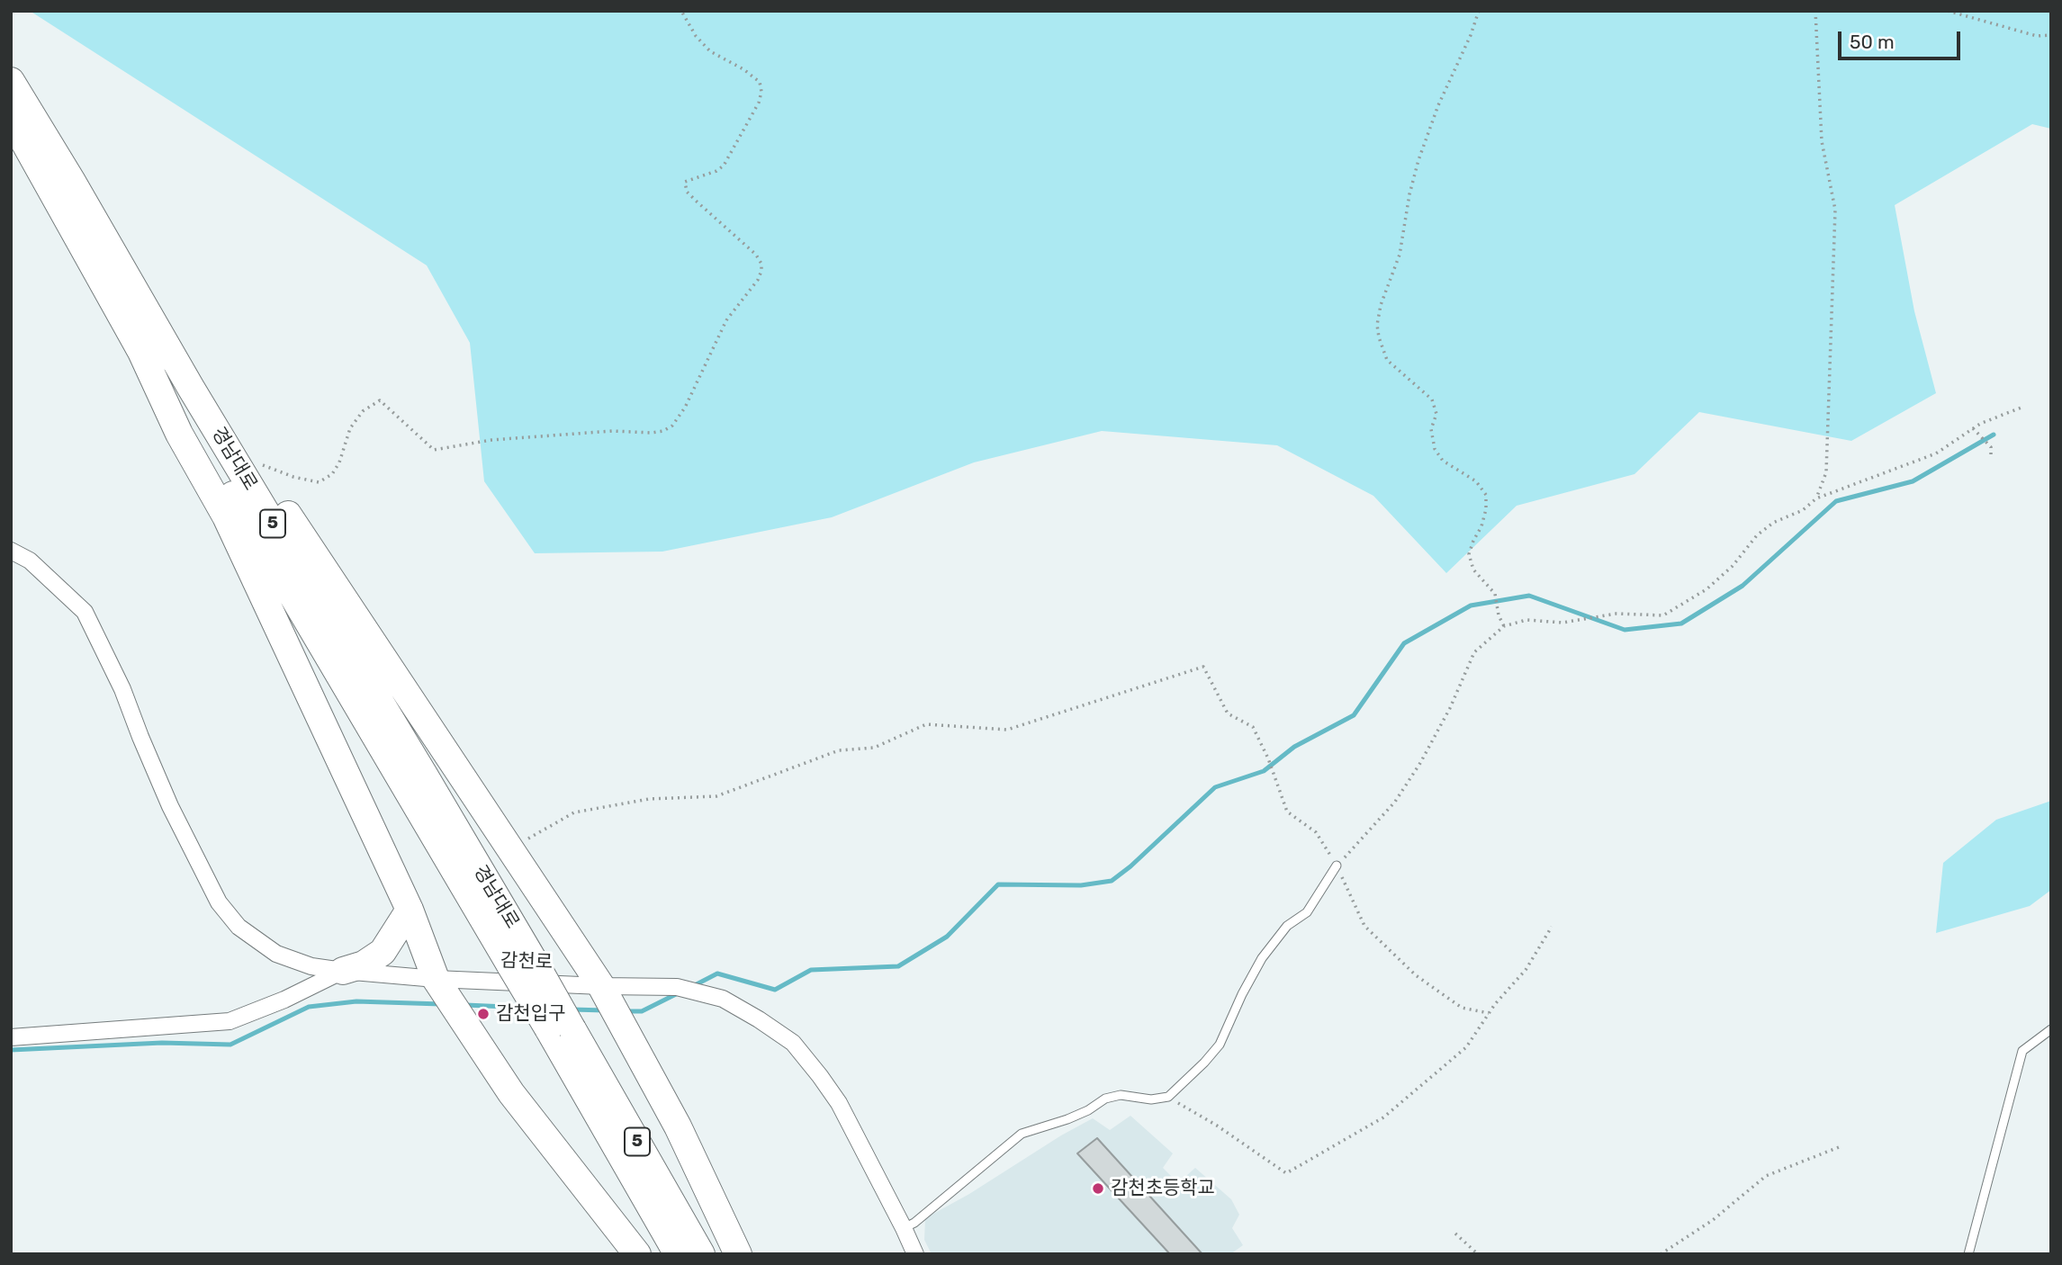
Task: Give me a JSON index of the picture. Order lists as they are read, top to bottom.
{
  "streets": {
    "highway": ["경남대로", "5"],
    "street": ["감천로"]
  },
  "crossings": [
    ["경남대로", "5"]
  ],
  "places": ["감천입구", "감천초등학교"],
  "scale_bar": "50 m"
}
